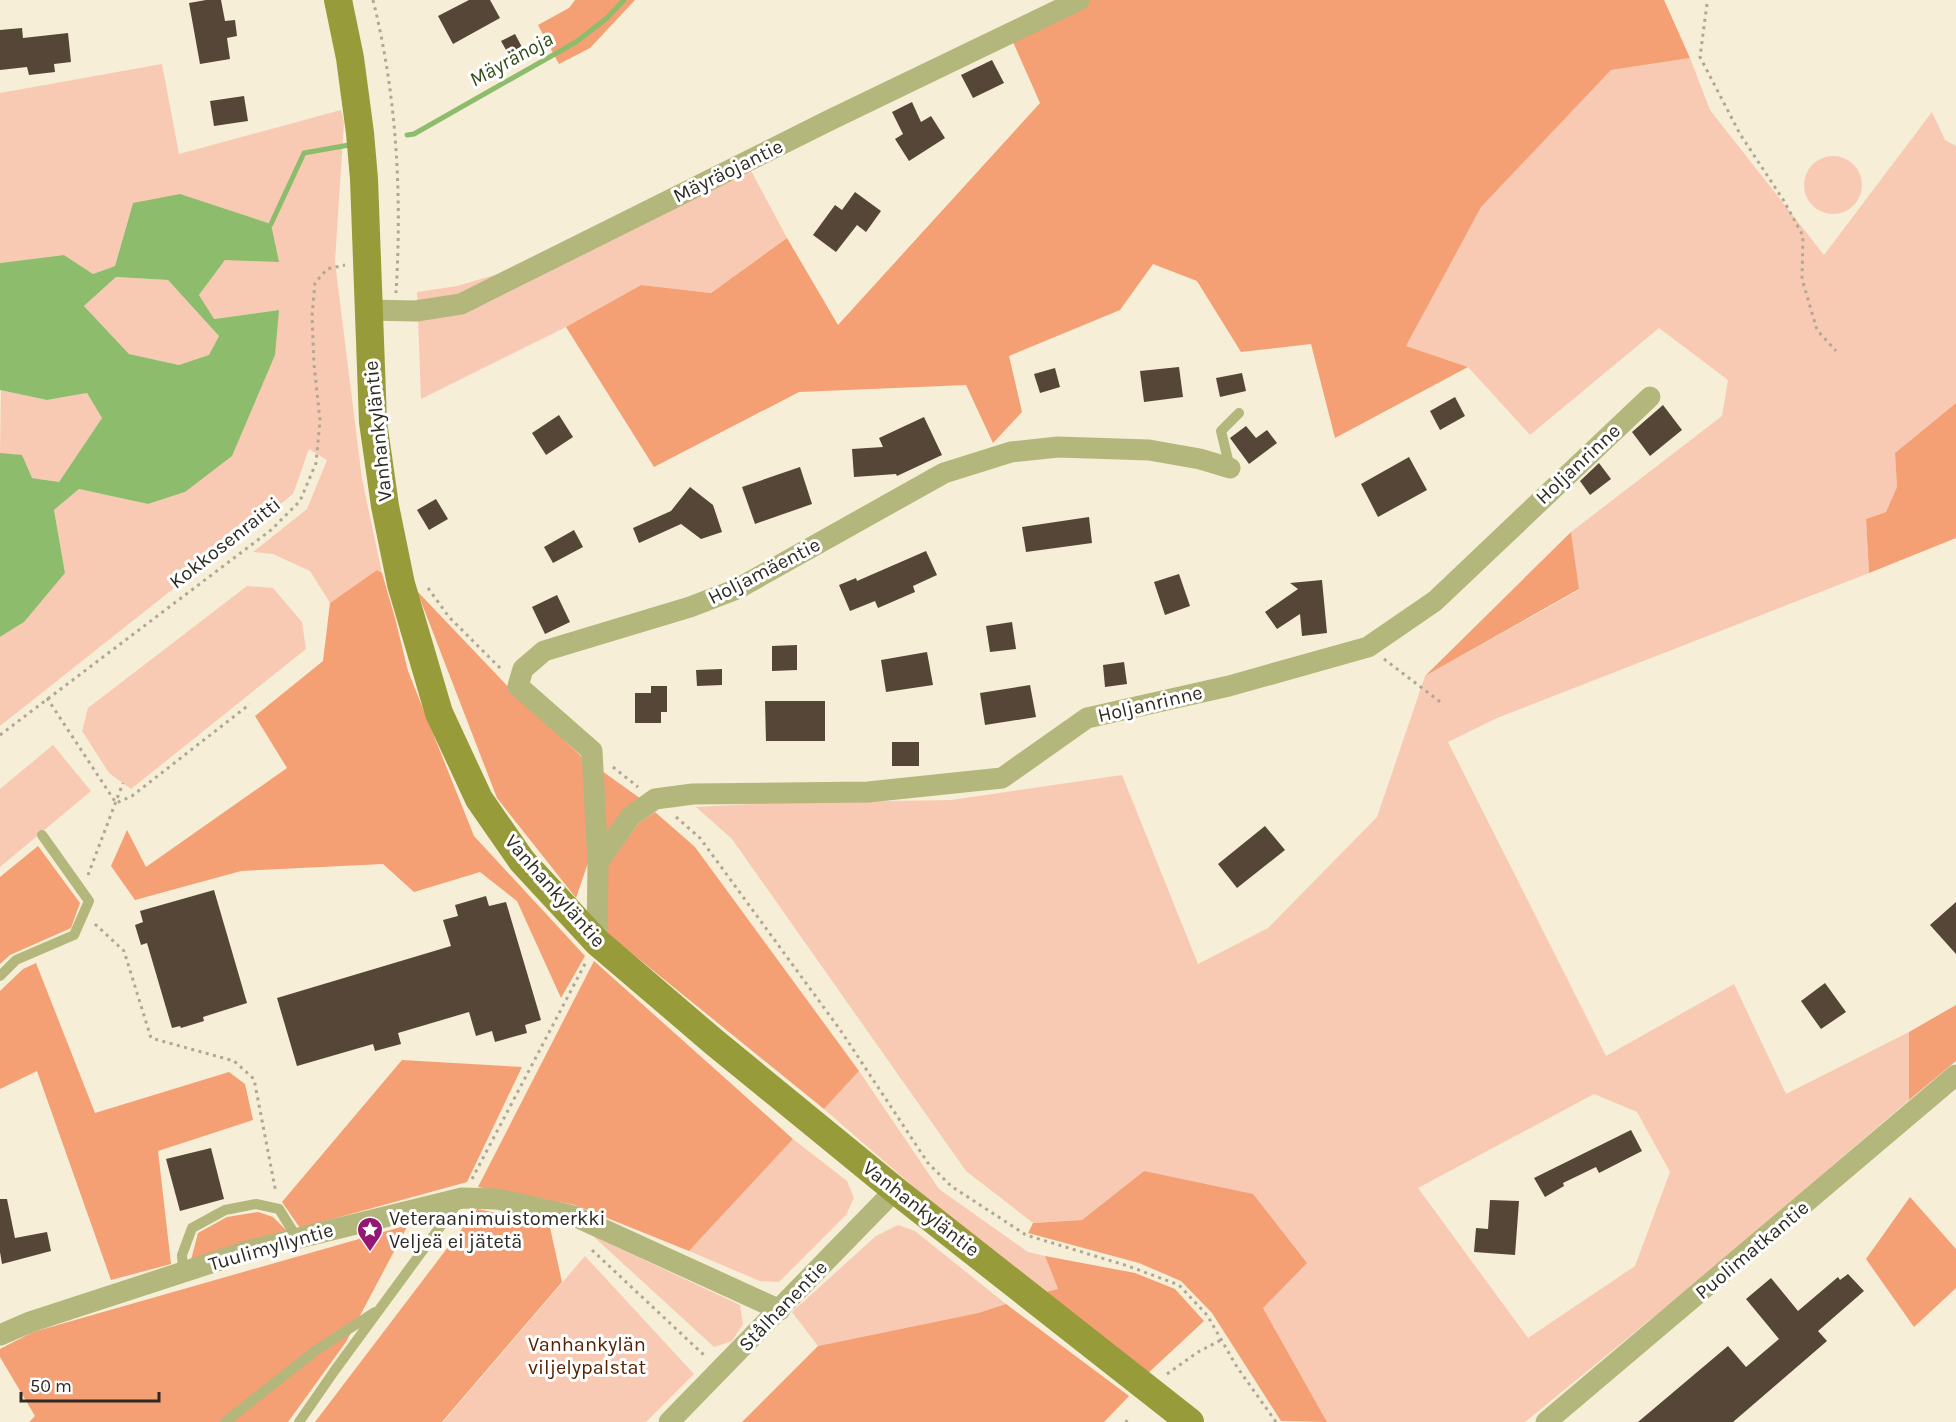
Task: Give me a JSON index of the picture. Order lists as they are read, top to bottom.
{
  "streets": {
    "street": [
      "Mäyräojantie",
      "Vanhankyläntie",
      "Holjanrinne",
      "Holjamäentie",
      "Tuulimyllyntie",
      "Puolimatkantie",
      "Stålhanentie"
    ],
    "path": ["Kokkosenraitti"]
  },
  "crossings": [
    ["Mäyräojantie", "Vanhankyläntie"],
    ["Vanhankyläntie", "Holjanrinne"],
    ["Vanhankyläntie", "Kokkosenraitti"],
    ["Vanhankyläntie", "Stålhanentie"],
    ["Tuulimyllyntie", "Stålhanentie"]
  ],
  "water": ["Mäyränoja"],
  "parks": ["Vanhankylän viljelypalstat"],
  "places": {
    "place": ["Veteraanimuistomerkki Veljeä ei jätetä"]
  },
  "scale_bar": "50 m"
}
